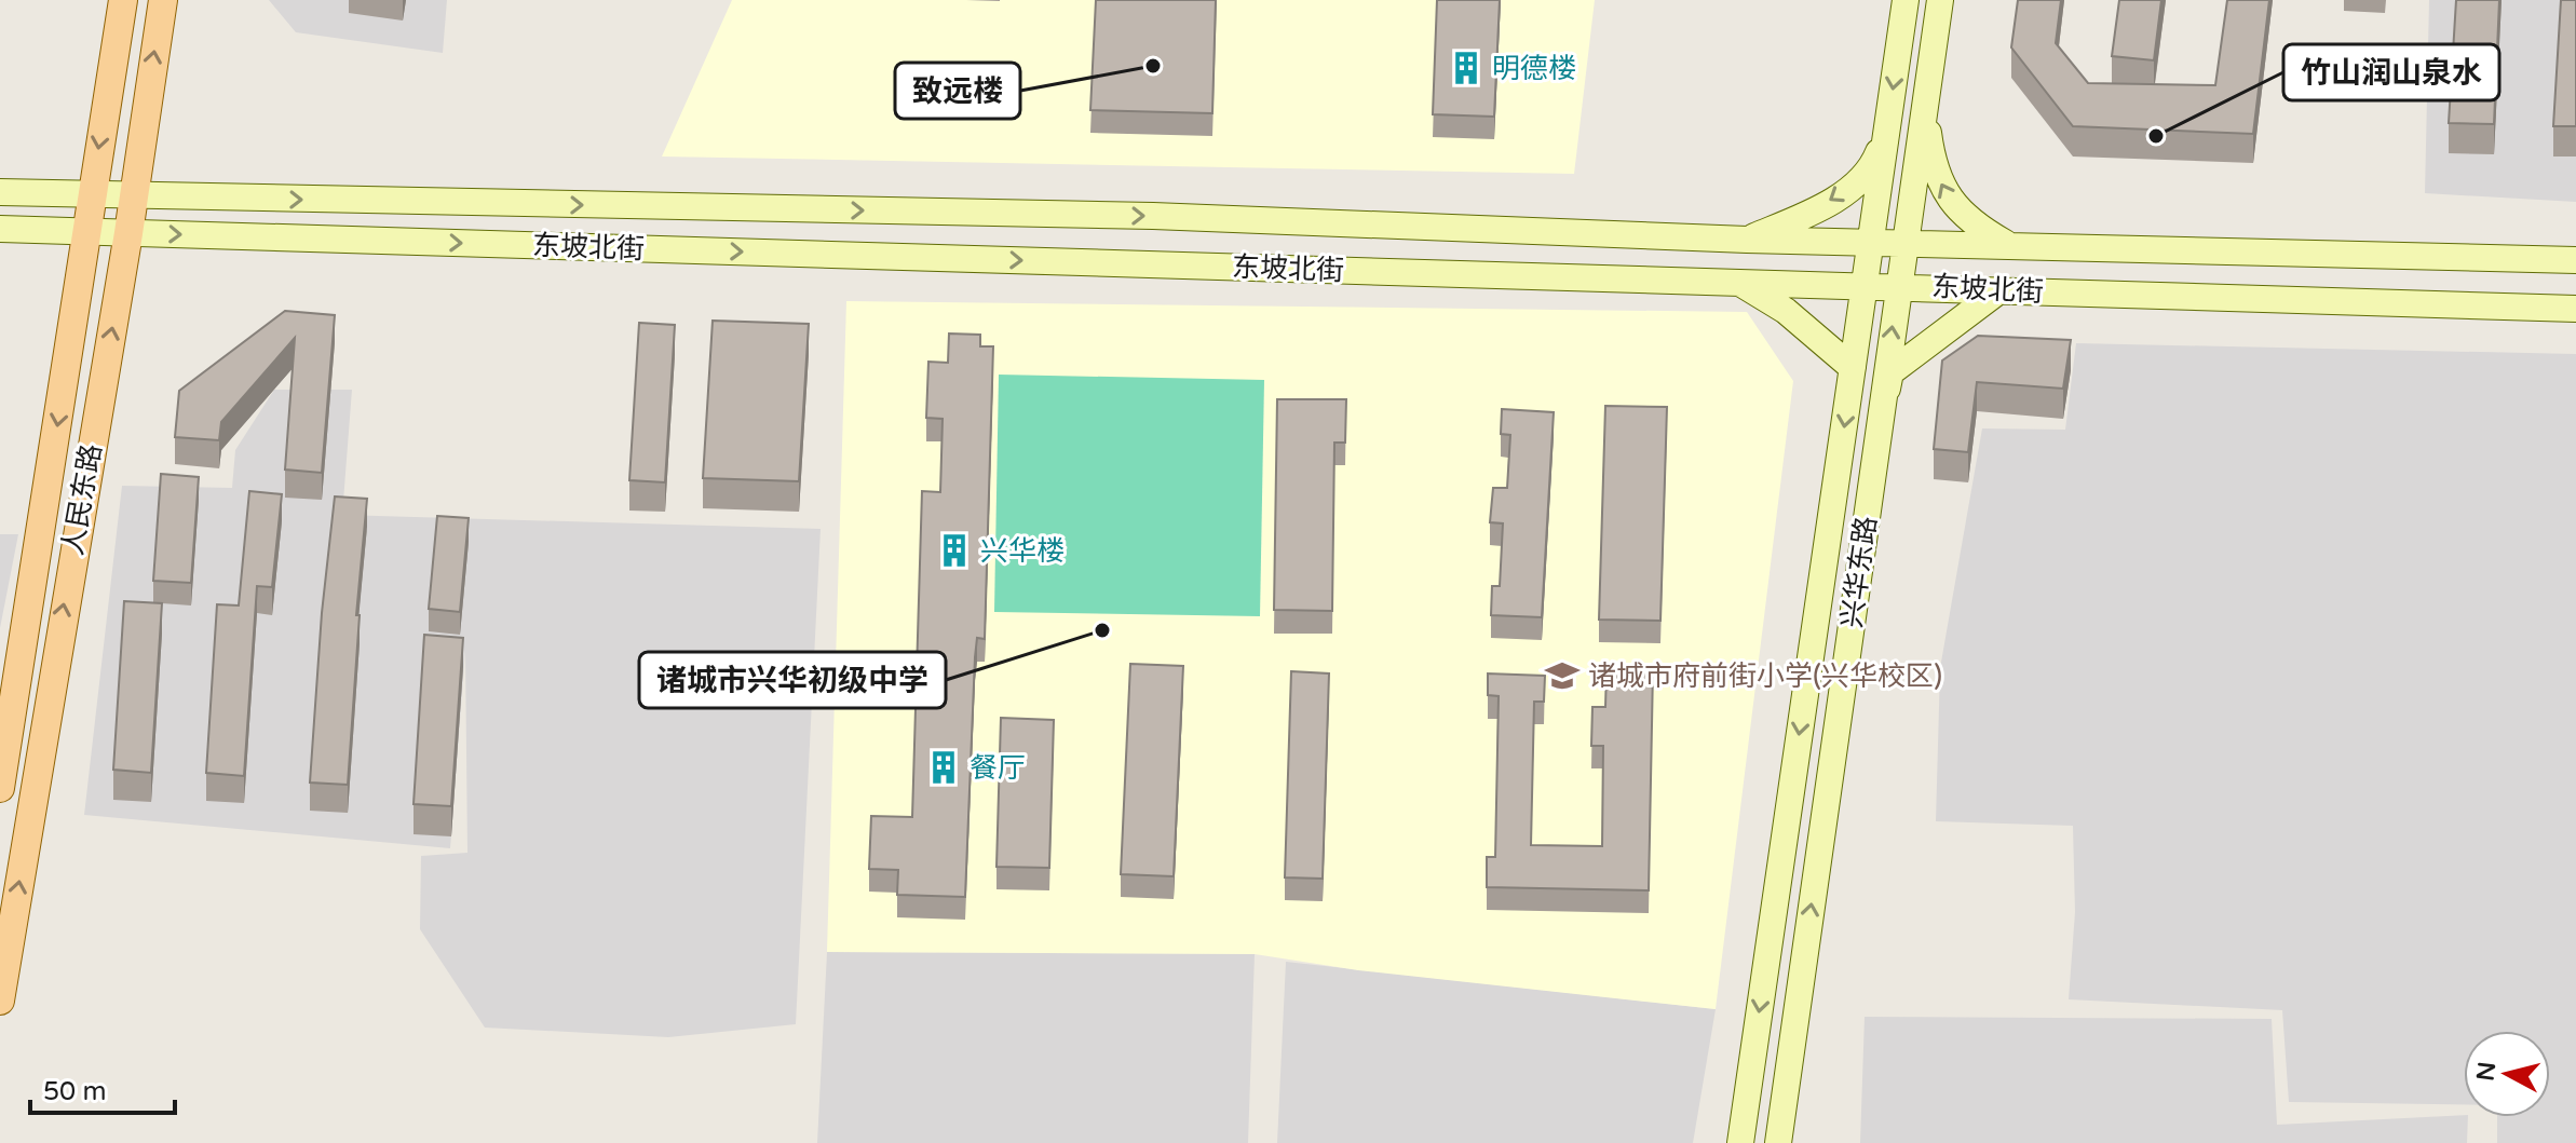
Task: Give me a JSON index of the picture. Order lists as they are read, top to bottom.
{
  "streets": {
    "main road": ["东坡北街", "人民东路", "兴华东路"]
  },
  "crossings": [
    ["东坡北街", "人民东路"],
    ["东坡北街", "兴华东路"]
  ],
  "one_way": ["东坡北街"],
  "places": {
    "other": ["致远楼", "竹山润山泉水", "诸城市兴华初级中学"],
    "building": ["明德楼", "兴华楼", "餐厅"],
    "school or university": ["诸城市府前街小学(兴华校区)"]
  },
  "scale_bar": "50 m",
  "north": "left"
}
